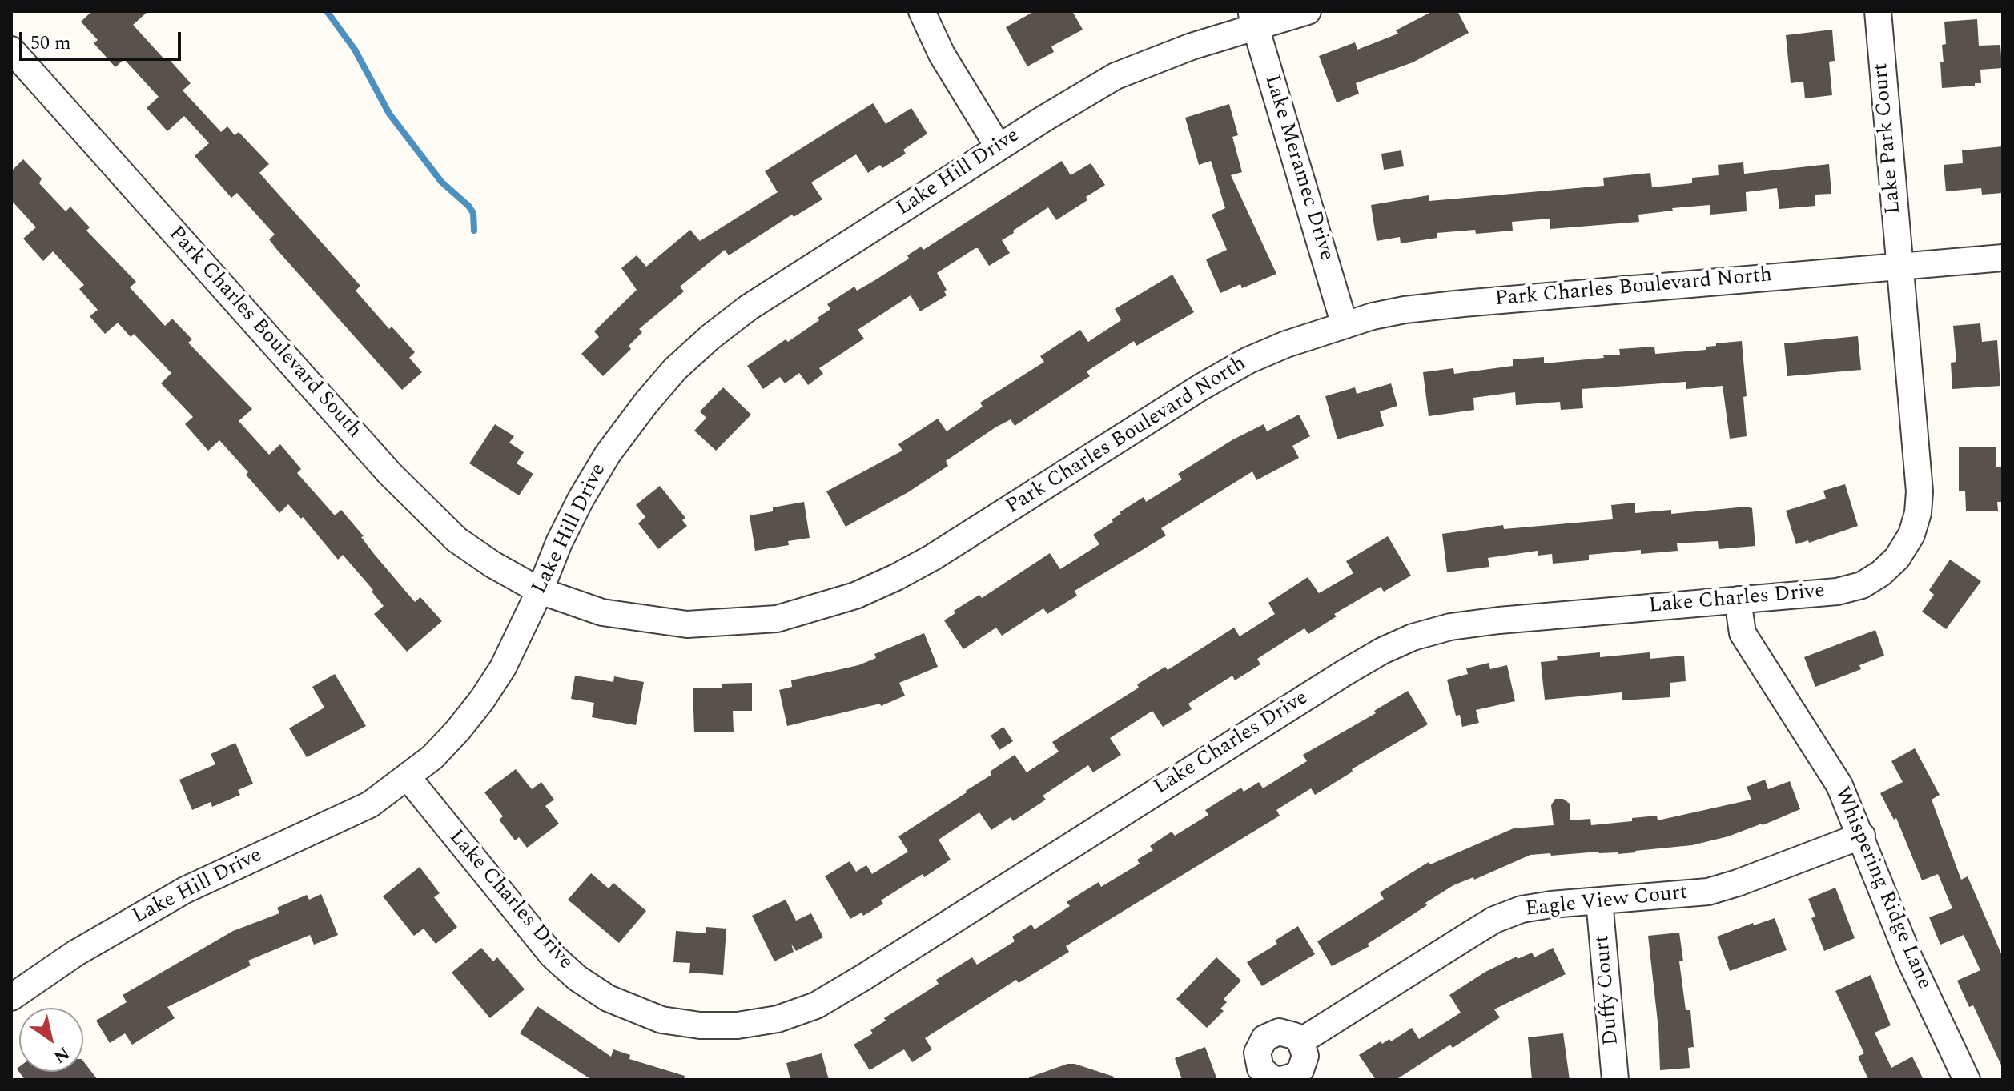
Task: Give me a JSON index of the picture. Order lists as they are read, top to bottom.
{
  "streets": {
    "street": [
      "Lake Park Court",
      "Lake Meramec Drive",
      "Lake Hill Drive",
      "Park Charles Boulevard North",
      "Park Charles Boulevard South",
      "Lake Charles Drive",
      "Whispering Ridge Lane",
      "Eagle View Court",
      "Duffy Court"
    ]
  },
  "crossings": [
    ["Lake Park Court", "Park Charles Boulevard North"],
    ["Lake Park Court", "Lake Charles Drive"],
    ["Lake Meramec Drive", "Lake Hill Drive"],
    ["Lake Meramec Drive", "Park Charles Boulevard North"],
    ["Lake Hill Drive", "Park Charles Boulevard North"],
    ["Lake Hill Drive", "Park Charles Boulevard South"],
    ["Lake Hill Drive", "Lake Charles Drive"],
    ["Park Charles Boulevard North", "Park Charles Boulevard South"],
    ["Park Charles Boulevard North", "Lake Charles Drive"],
    ["Lake Charles Drive", "Whispering Ridge Lane"],
    ["Whispering Ridge Lane", "Eagle View Court"],
    ["Eagle View Court", "Duffy Court"]
  ],
  "scale_bar": "50 m",
  "north": "bottom right"
}
